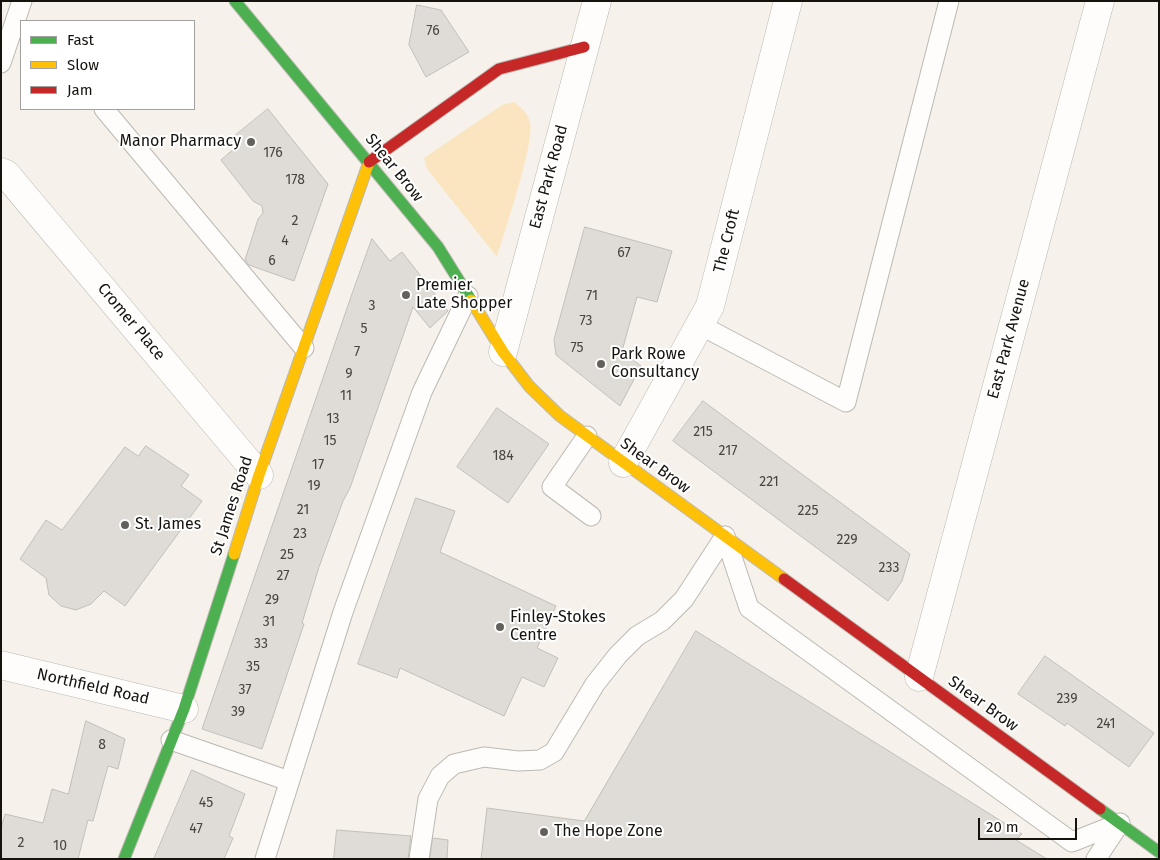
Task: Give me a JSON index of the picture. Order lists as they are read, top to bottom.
{
  "streets": {
    "main road": ["Shear Brow", "St James Road"],
    "street": [
      "East Park Road",
      "The Croft",
      "Cromer Place",
      "East Park Avenue",
      "Northfield Road"
    ]
  },
  "crossings": [
    ["Shear Brow", "East Park Road"],
    ["Shear Brow", "The Croft"],
    ["Shear Brow", "East Park Avenue"],
    ["Shear Brow", "St James Road"],
    ["Cromer Place", "St James Road"],
    ["St James Road", "Northfield Road"]
  ],
  "places": [
    "Manor Pharmacy",
    "Premier Late Shopper",
    "Park Rowe Consultancy",
    "St. James",
    "Finley-Stokes Centre",
    "The Hope Zone"
  ],
  "house_numbers": [
    "76",
    "176",
    "178",
    "2",
    "4",
    "67",
    "6",
    "71",
    "3",
    "73",
    "5",
    "75",
    "7",
    "9",
    "11",
    "13",
    "215",
    "15",
    "217",
    "184",
    "17",
    "221",
    "19",
    "21",
    "225",
    "23",
    "229",
    "25",
    "233",
    "27",
    "29",
    "31",
    "33",
    "35",
    "37",
    "239",
    "39",
    "241",
    "8",
    "45",
    "47",
    "2",
    "10"
  ],
  "legend": ["Fast", "Slow", "Jam"],
  "scale_bar": "20 m"
}
